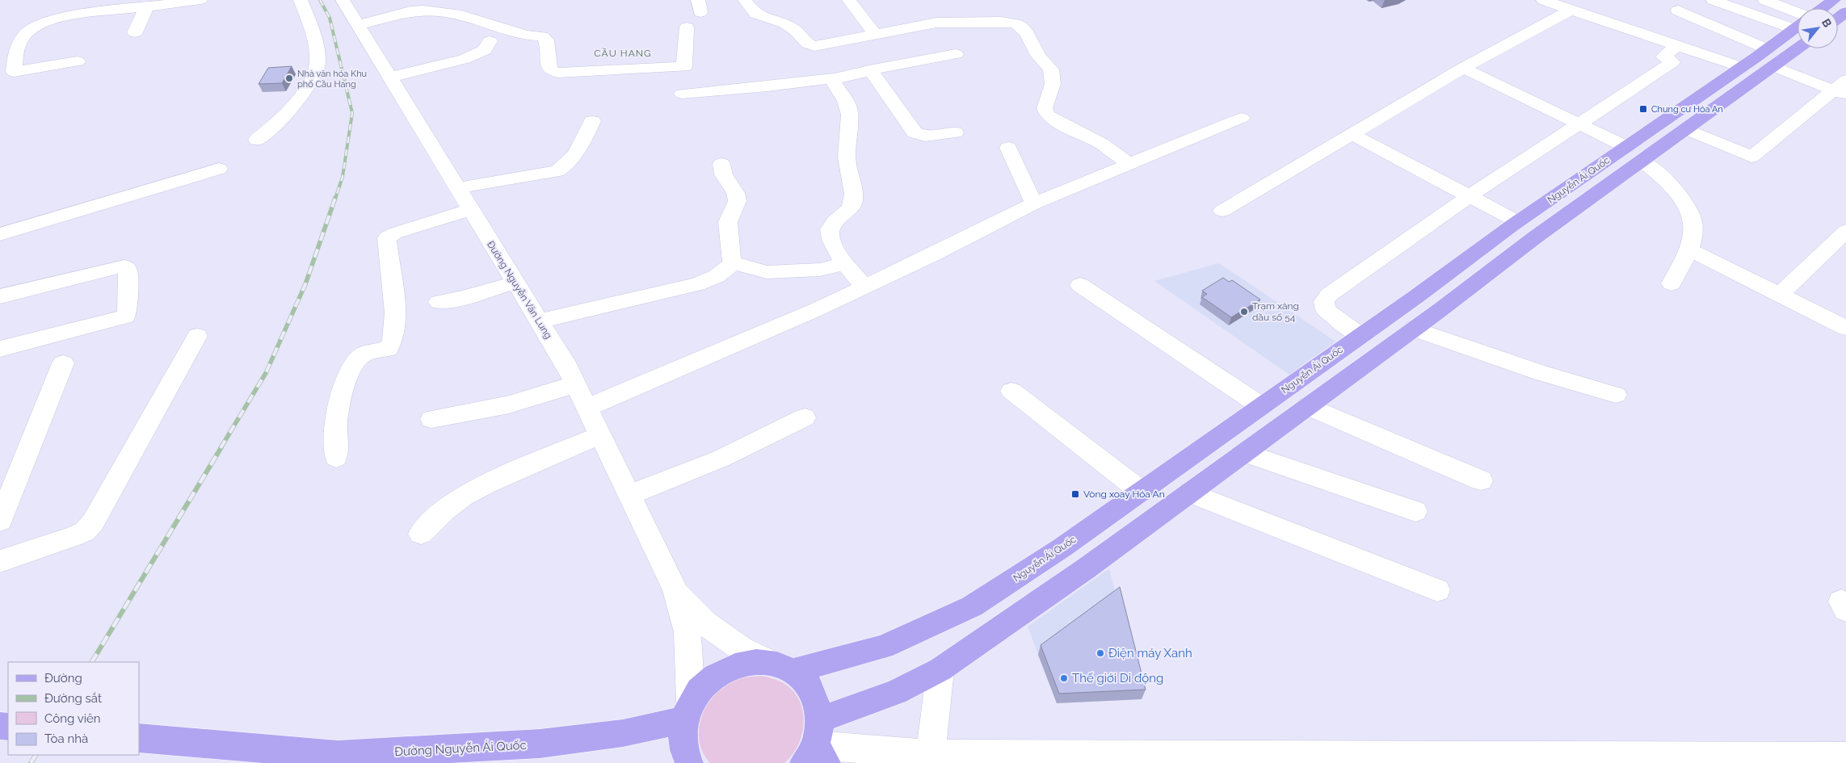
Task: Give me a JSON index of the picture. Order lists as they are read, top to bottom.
{
  "streets": {
    "main road": ["Nguyễn Ái Quốc", "Đường Nguyễn Ái Quốc"],
    "street": ["Đường Nguyễn Văn Lung"]
  },
  "crossings": [
    ["Nguyễn Ái Quốc", "Đường Nguyễn Văn Lung"],
    ["Nguyễn Ái Quốc", "Đường Nguyễn Ái Quốc"],
    ["Đường Nguyễn Văn Lung", "Đường Nguyễn Ái Quốc"]
  ],
  "districts": ["CẦU HANG"],
  "places": {
    "other": [
      "Nhà văn hóa Khu phố Cầu Hang",
      "Trạm xăng dầu số 54",
      "Điện máy Xanh",
      "Thế giới Di động"
    ],
    "transit": ["Chung cư Hóa An", "Vòng xoay Hóa An"]
  },
  "legend": [
    "Đường",
    "Đường sắt",
    "Công viên",
    "Tòa nhà"
  ],
  "north": "top right"
}
